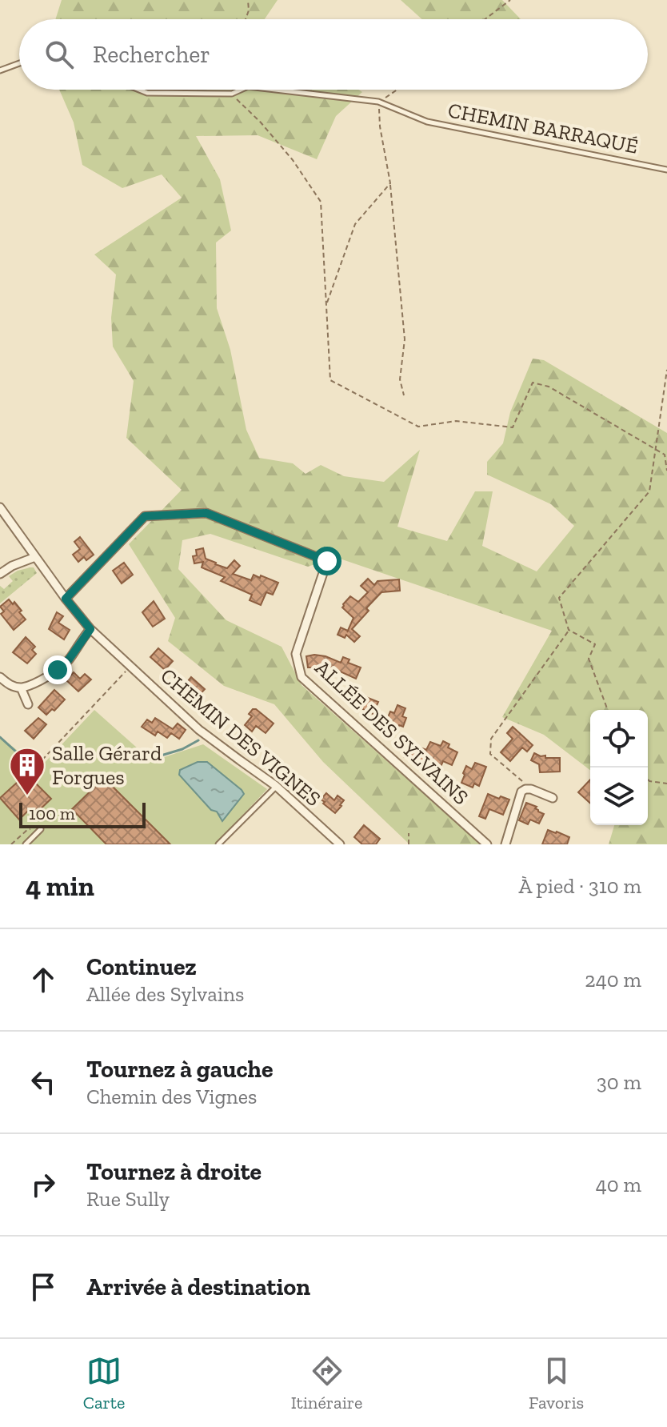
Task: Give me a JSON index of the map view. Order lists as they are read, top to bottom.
{
  "streets": {
    "street": ["ALLÉE DES SYLVAINS", "CHEMIN DES VIGNES"],
    "lane": ["CHEMIN BARRAQUÉ"]
  },
  "crossings": [
    ["ALLÉE DES SYLVAINS", "CHEMIN DES VIGNES"]
  ],
  "places": {
    "building": ["Salle Gérard Forgues"]
  },
  "scale_bar": "100 m",
  "page": {
    "search": "Rechercher",
    "scale": "100 m",
    "heading": ["4 min", "À pied · 310 m"],
    "list": [
      ["Continuez", "Allée des Sylvains", "240 m"],
      ["Tournez à gauche", "Chemin des Vignes", "30 m"],
      ["Tournez à droite", "Rue Sully", "40 m"],
      "Arrivée à destination"
    ],
    "nav": ["Carte", "Itinéraire", "Favoris"]
  }
}
